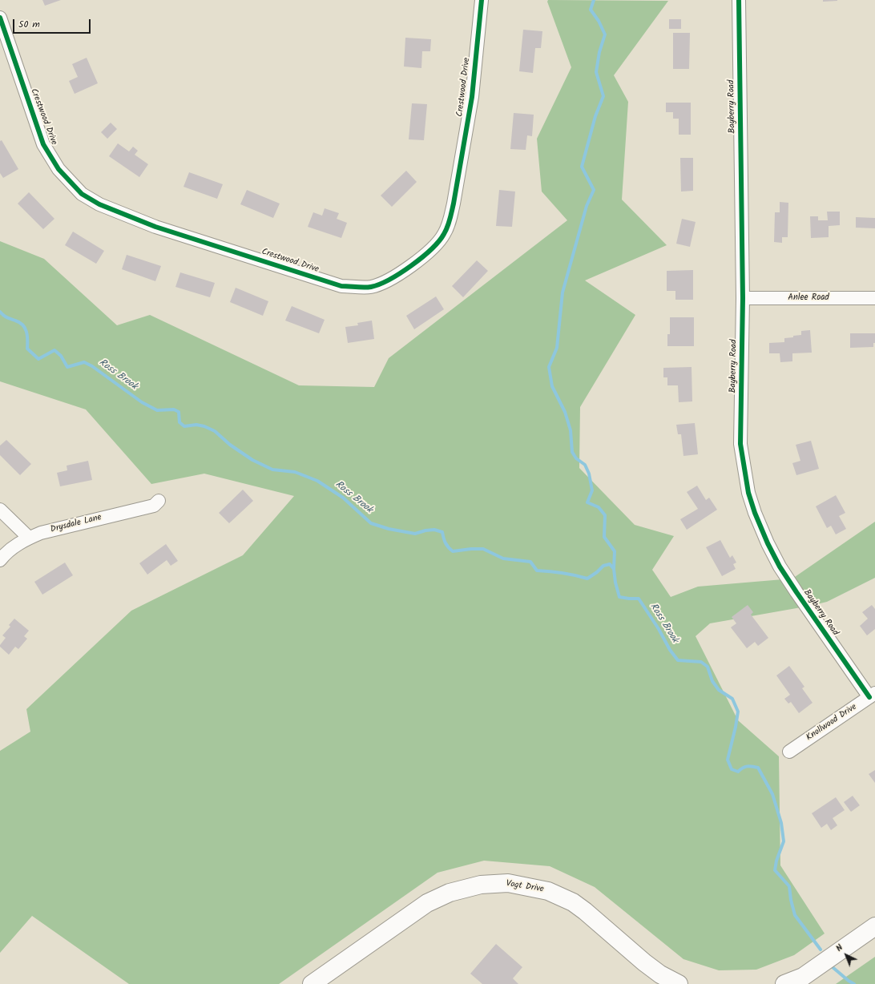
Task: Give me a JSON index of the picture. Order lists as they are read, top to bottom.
{
  "streets": {
    "street": [
      "Crestwood Drive",
      "Bayberry Road",
      "Anlee Road",
      "Drysdale Lane",
      "Knollwood Drive",
      "Vogt Drive"
    ]
  },
  "crossings": [
    ["Bayberry Road", "Anlee Road"],
    ["Bayberry Road", "Knollwood Drive"]
  ],
  "water": ["Ross Brook"],
  "scale_bar": "50 m",
  "north": "top left"
}
